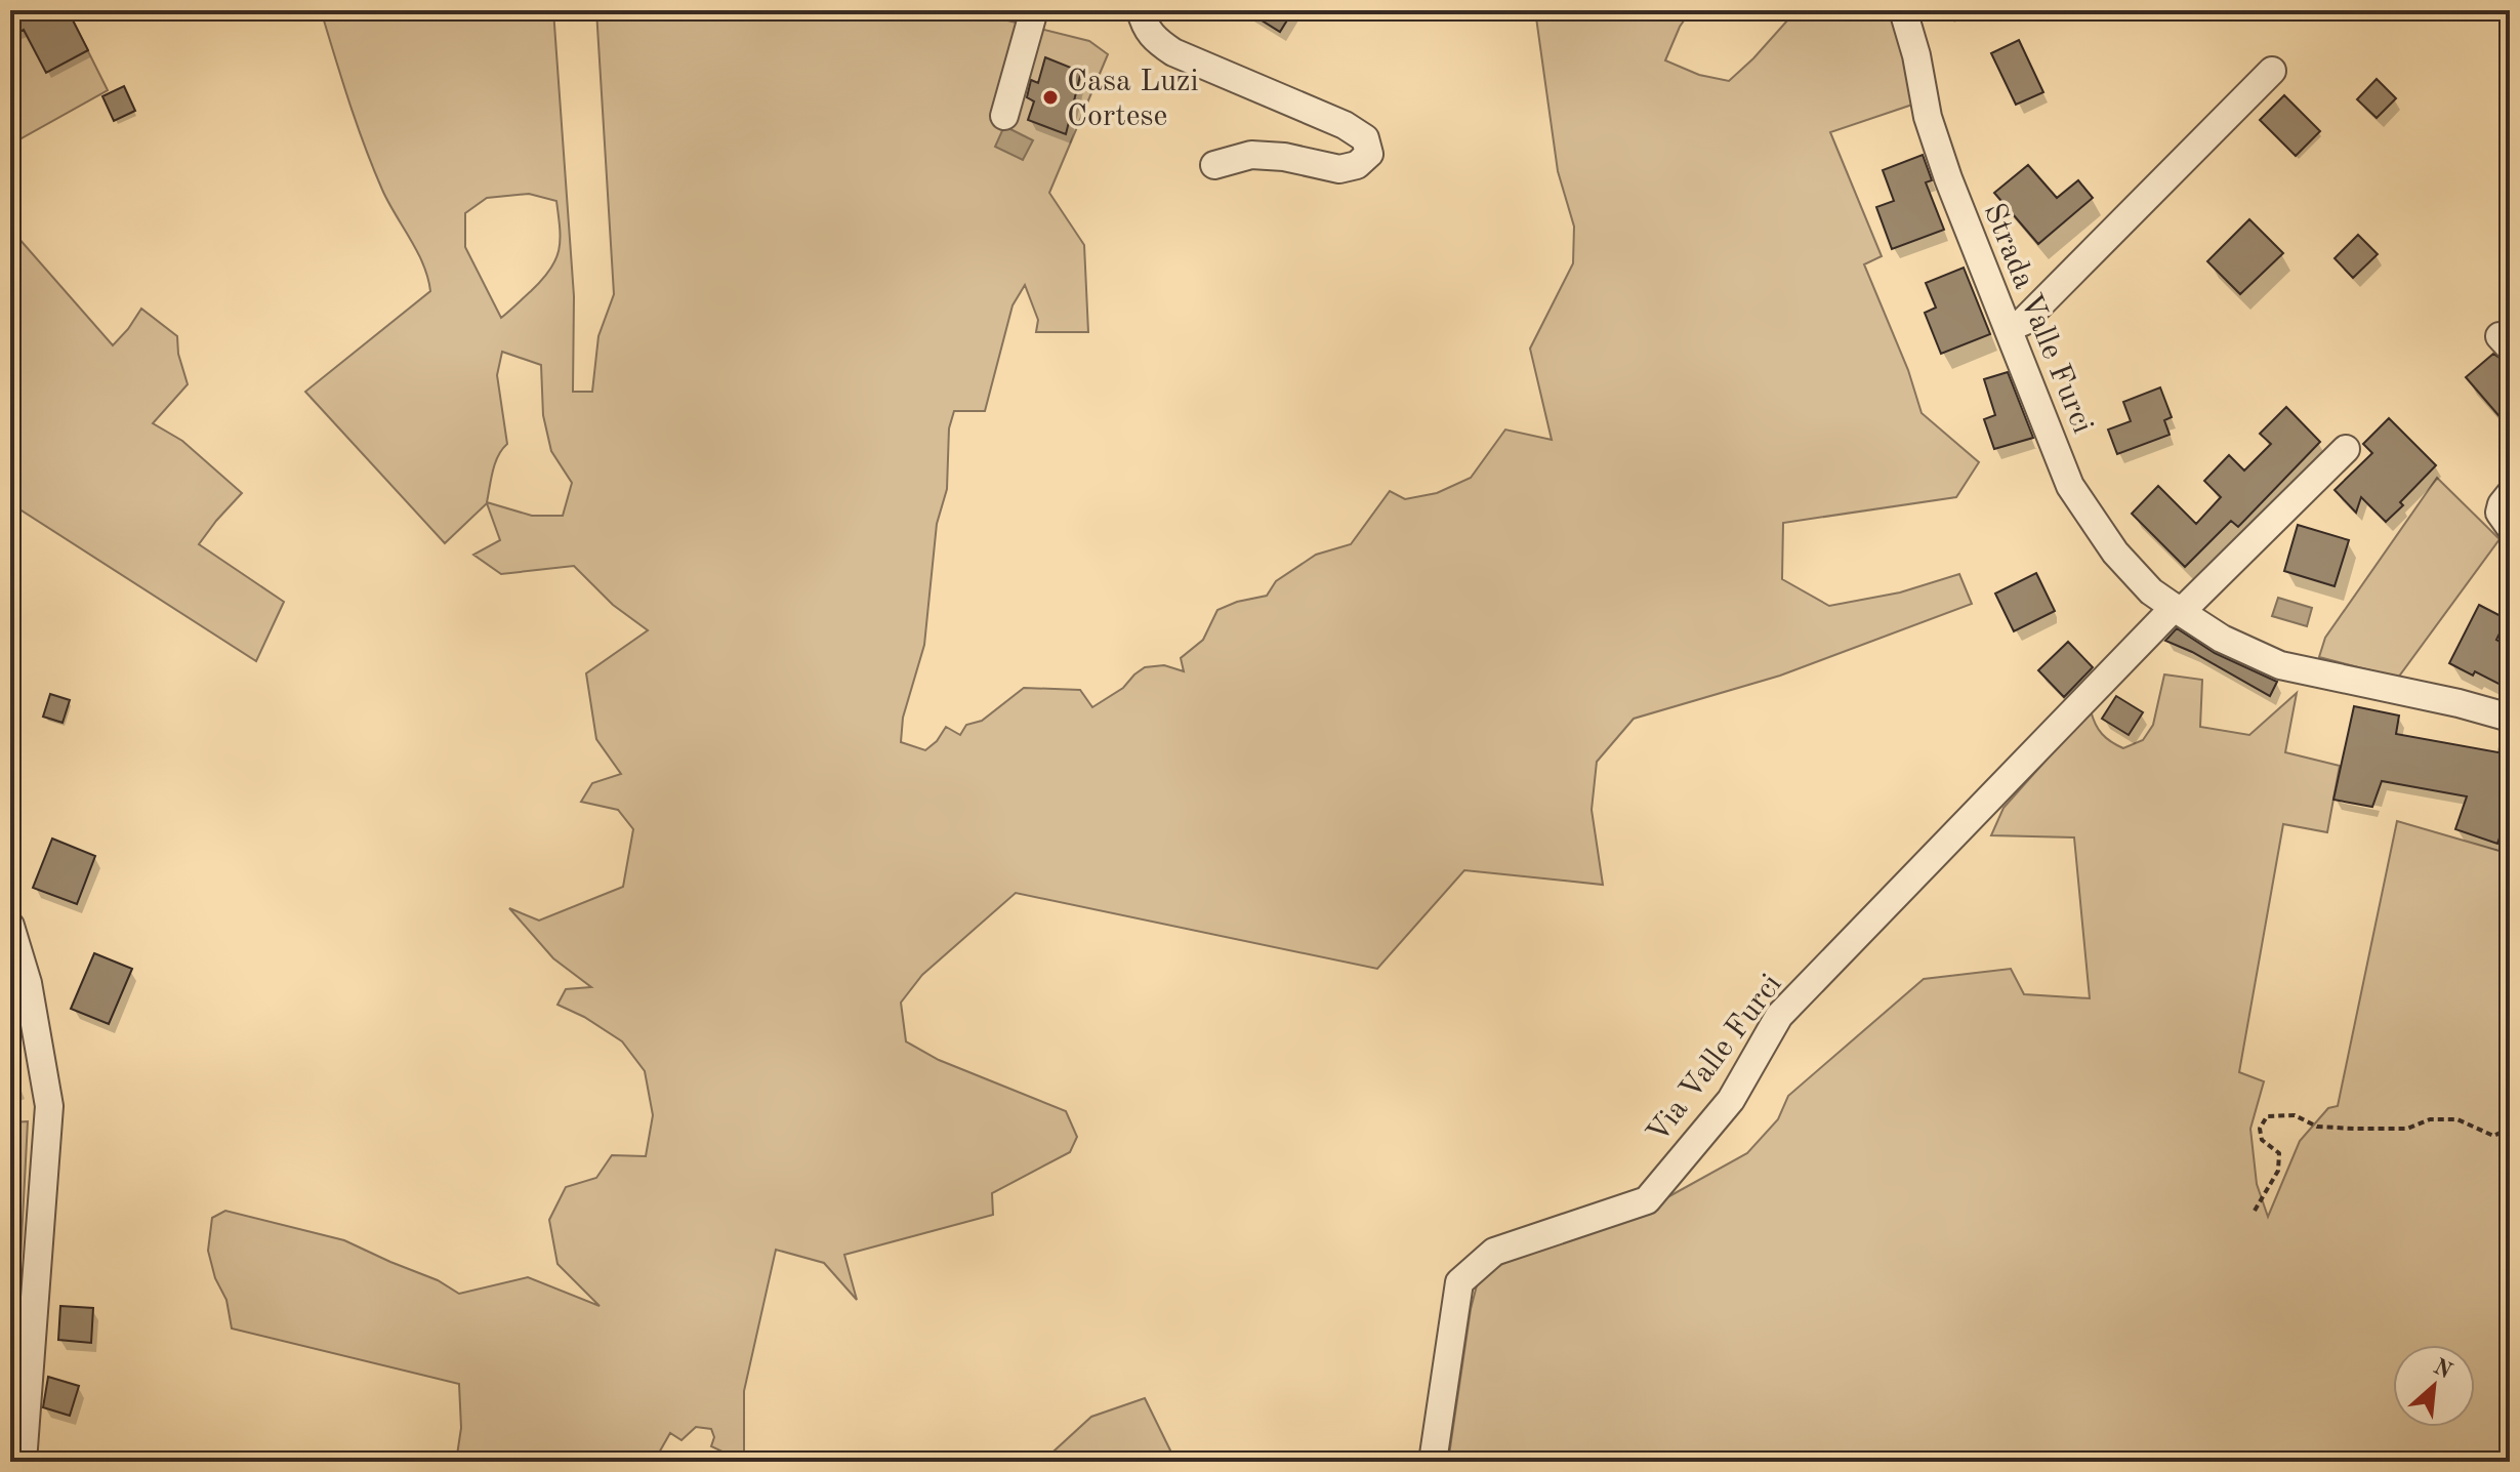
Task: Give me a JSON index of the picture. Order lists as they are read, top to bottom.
{
  "streets": {
    "street": ["Strada Valle Furci", "Via Valle Furci"]
  },
  "crossings": [
    ["Strada Valle Furci", "Via Valle Furci"]
  ],
  "places": ["Casa Luzi Cortese"],
  "north": "top right"
}
